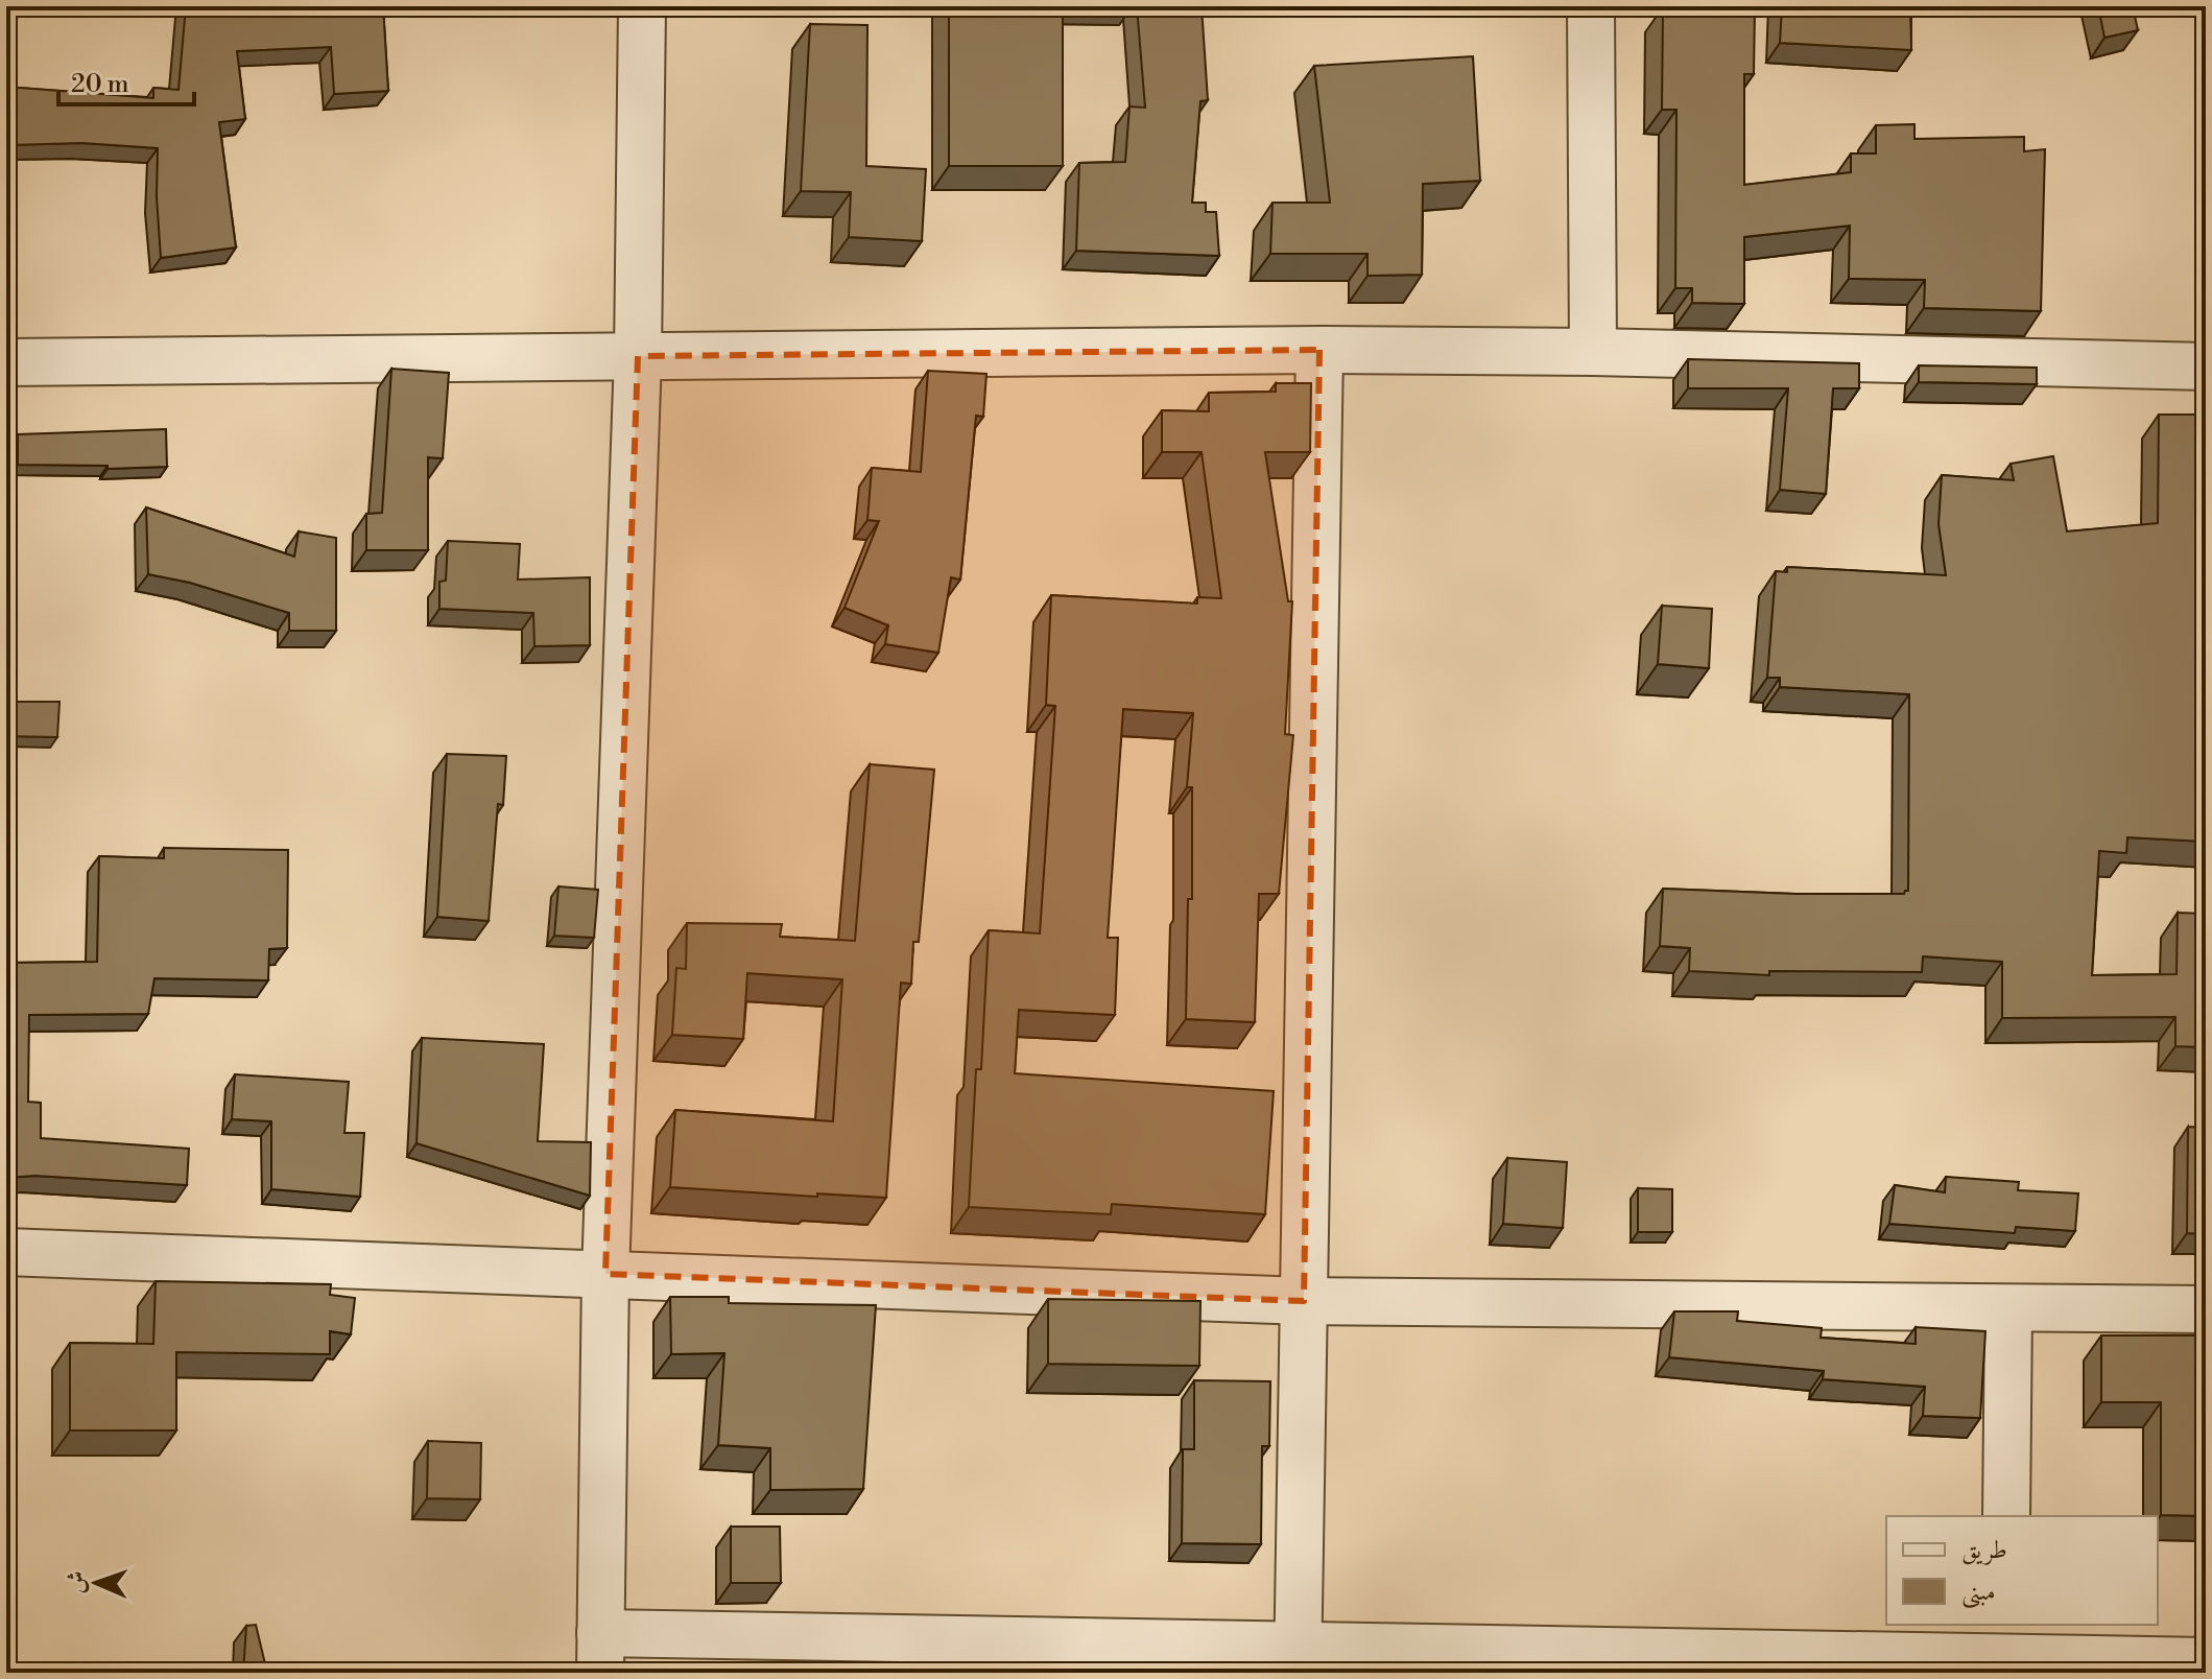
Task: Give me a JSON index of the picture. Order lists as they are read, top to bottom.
{
  "legend": ["طريق", "مبنى"],
  "scale_bar": "20 m",
  "north": "left"
}
